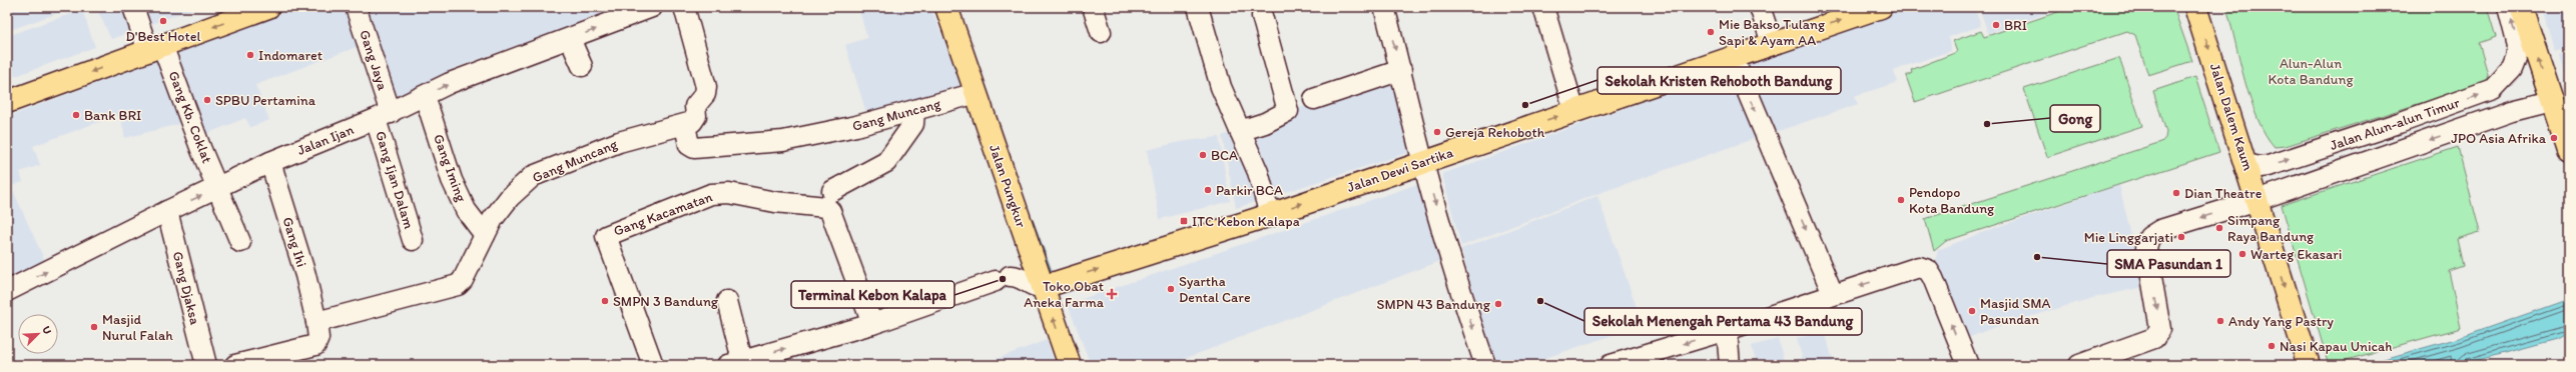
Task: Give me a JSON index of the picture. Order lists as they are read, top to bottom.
{
  "streets": {
    "main road": ["Jalan Dalem Kaum", "Jalan Dewi Sartika", "Jalan Pungkur"],
    "street": [
      "Gang Jaya",
      "Gang Muncang",
      "Gang Kb. Coklat",
      "Jalan Alun-alun Timur",
      "Jalan Ijan",
      "Gang Iming",
      "Gang Ijan Dalam",
      "Gang Kacamatan",
      "Gang Ihi",
      "Gang Djaksa"
    ]
  },
  "crossings": [
    ["Gang Jaya", "Jalan Ijan"],
    ["Gang Jaya", "Gang Ijan Dalam"],
    ["Gang Muncang", "Gang Iming"],
    ["Gang Muncang", "Jalan Pungkur"],
    ["Gang Muncang", "Gang Ihi"],
    ["Gang Kb. Coklat", "Jalan Ijan"],
    ["Jalan Dalem Kaum", "Jalan Alun-alun Timur"],
    ["Jalan Ijan", "Gang Iming"],
    ["Jalan Ijan", "Gang Ijan Dalam"],
    ["Jalan Ijan", "Gang Ihi"],
    ["Jalan Ijan", "Gang Djaksa"],
    ["Jalan Dewi Sartika", "Jalan Pungkur"]
  ],
  "one_way": ["Jalan Dalem Kaum", "Jalan Ijan", "Jalan Dewi Sartika"],
  "parks": ["Alun-Alun Kota Bandung"],
  "places": {
    "other": [
      "D'Best Hotel",
      "BRI",
      "Mie Bakso Tulang Sapi & Ayam AA",
      "Indomaret",
      "SPBU Pertamina",
      "Sekolah Kristen Rehoboth Bandung",
      "Bank BRI",
      "Gong",
      "Gereja Rehoboth",
      "JPO Asia Afrika",
      "BCA",
      "Parkir BCA",
      "Dian Theatre",
      "Pendopo Kota Bandung",
      "Simpang Raya Bandung",
      "Mie Linggarjati",
      "Warteg Ekasari",
      "SMA Pasundan 1",
      "Terminal Kebon Kalapa",
      "Syartha Dental Care",
      "SMPN 3 Bandung",
      "Sekolah Menengah Pertama 43 Bandung",
      "SMPN 43 Bandung",
      "Masjid SMA Pasundan",
      "Andy Yang Pastry",
      "Masjid Nurul Falah",
      "Nasi Kapau Unicah"
    ],
    "transit": ["ITC Kebon Kalapa"],
    "health": ["Toko Obat Aneka Farma"]
  },
  "north": "top right"
}
